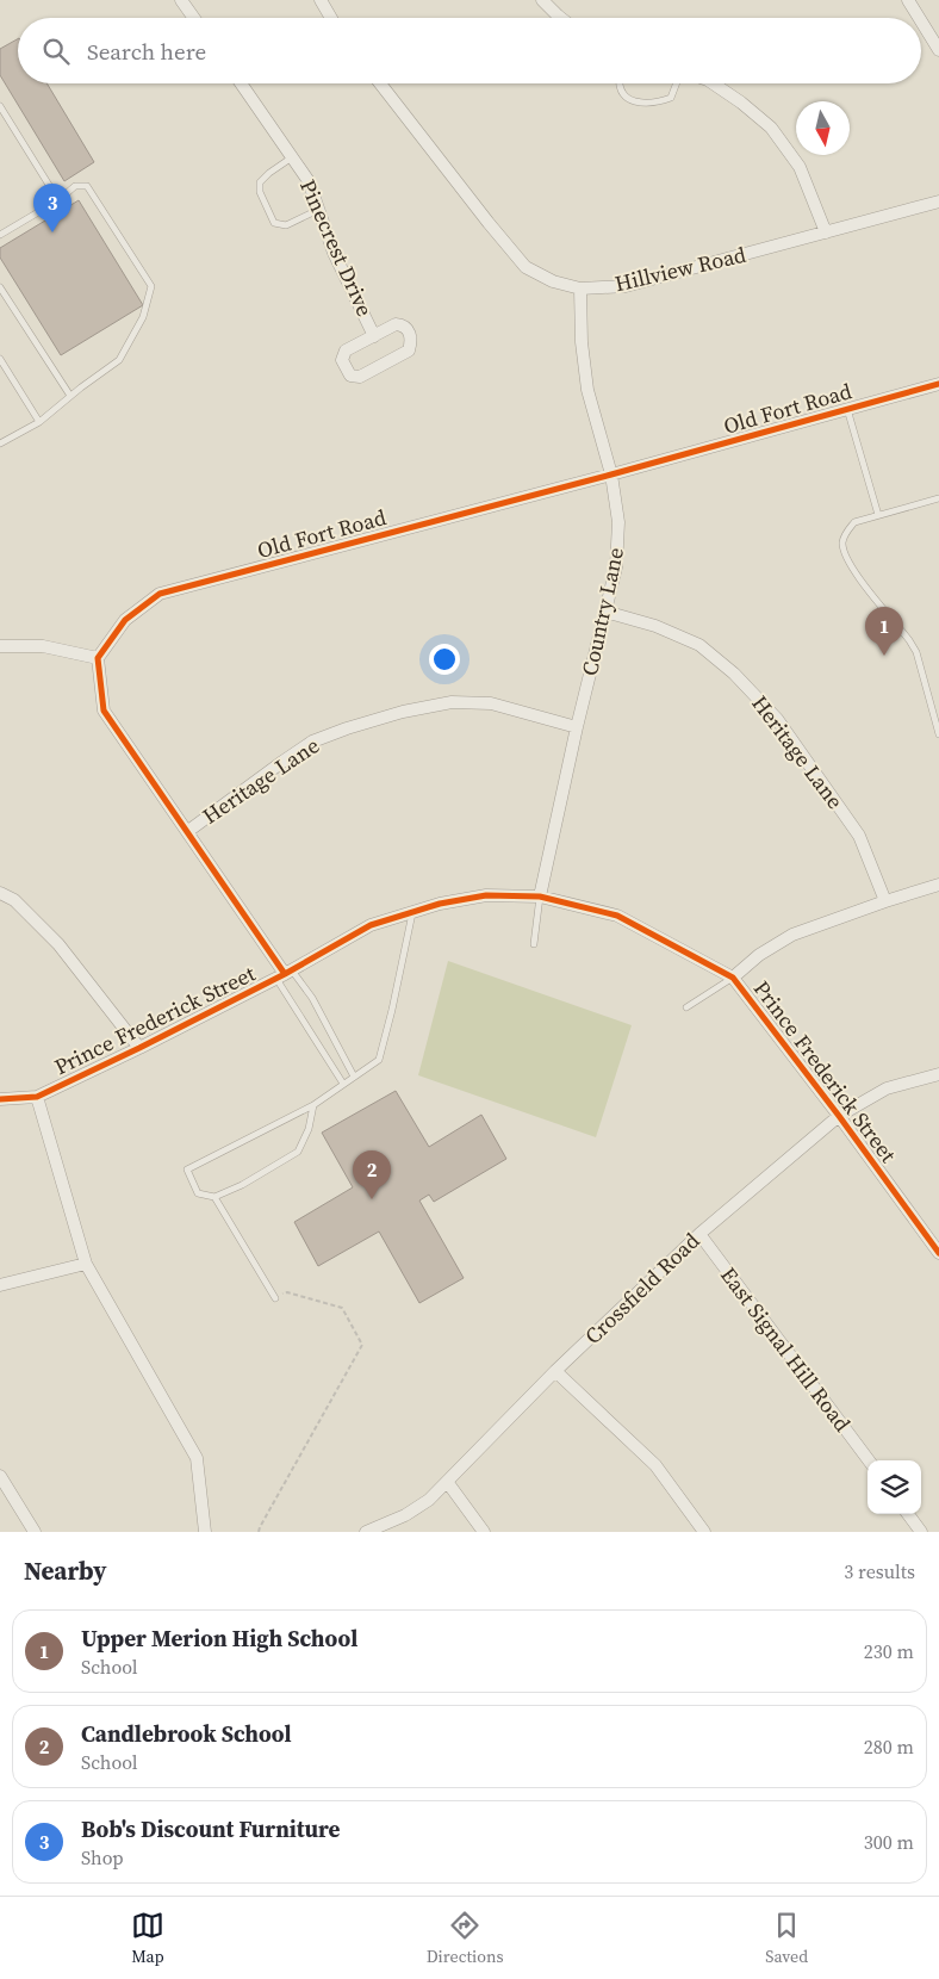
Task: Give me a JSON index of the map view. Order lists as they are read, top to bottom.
{
  "streets": {
    "street": [
      "Pinecrest Drive",
      "Hillview Road",
      "Old Fort Road",
      "Country Lane",
      "Heritage Lane",
      "Prince Frederick Street",
      "Crossfield Road",
      "East Signal Hill Road"
    ]
  },
  "crossings": [
    ["Hillview Road", "Country Lane"],
    ["Old Fort Road", "Country Lane"],
    ["Country Lane", "Heritage Lane"],
    ["Country Lane", "Prince Frederick Street"],
    ["Prince Frederick Street", "Crossfield Road"],
    ["Crossfield Road", "East Signal Hill Road"]
  ],
  "north": "bottom",
  "page": {
    "search": "Search here",
    "pins": ["3", "1", "2"],
    "heading": ["Nearby", "3 results"],
    "list": [
      {
        "mark": "1",
        "name": "Upper Merion High School",
        "note": "School",
        "value": "230 m"
      },
      {
        "mark": "2",
        "name": "Candlebrook School",
        "note": "School",
        "value": "280 m"
      },
      {
        "mark": "3",
        "name": "Bob's Discount Furniture",
        "note": "Shop",
        "value": "300 m"
      }
    ],
    "nav": ["Map", "Directions", "Saved"]
  }
}
